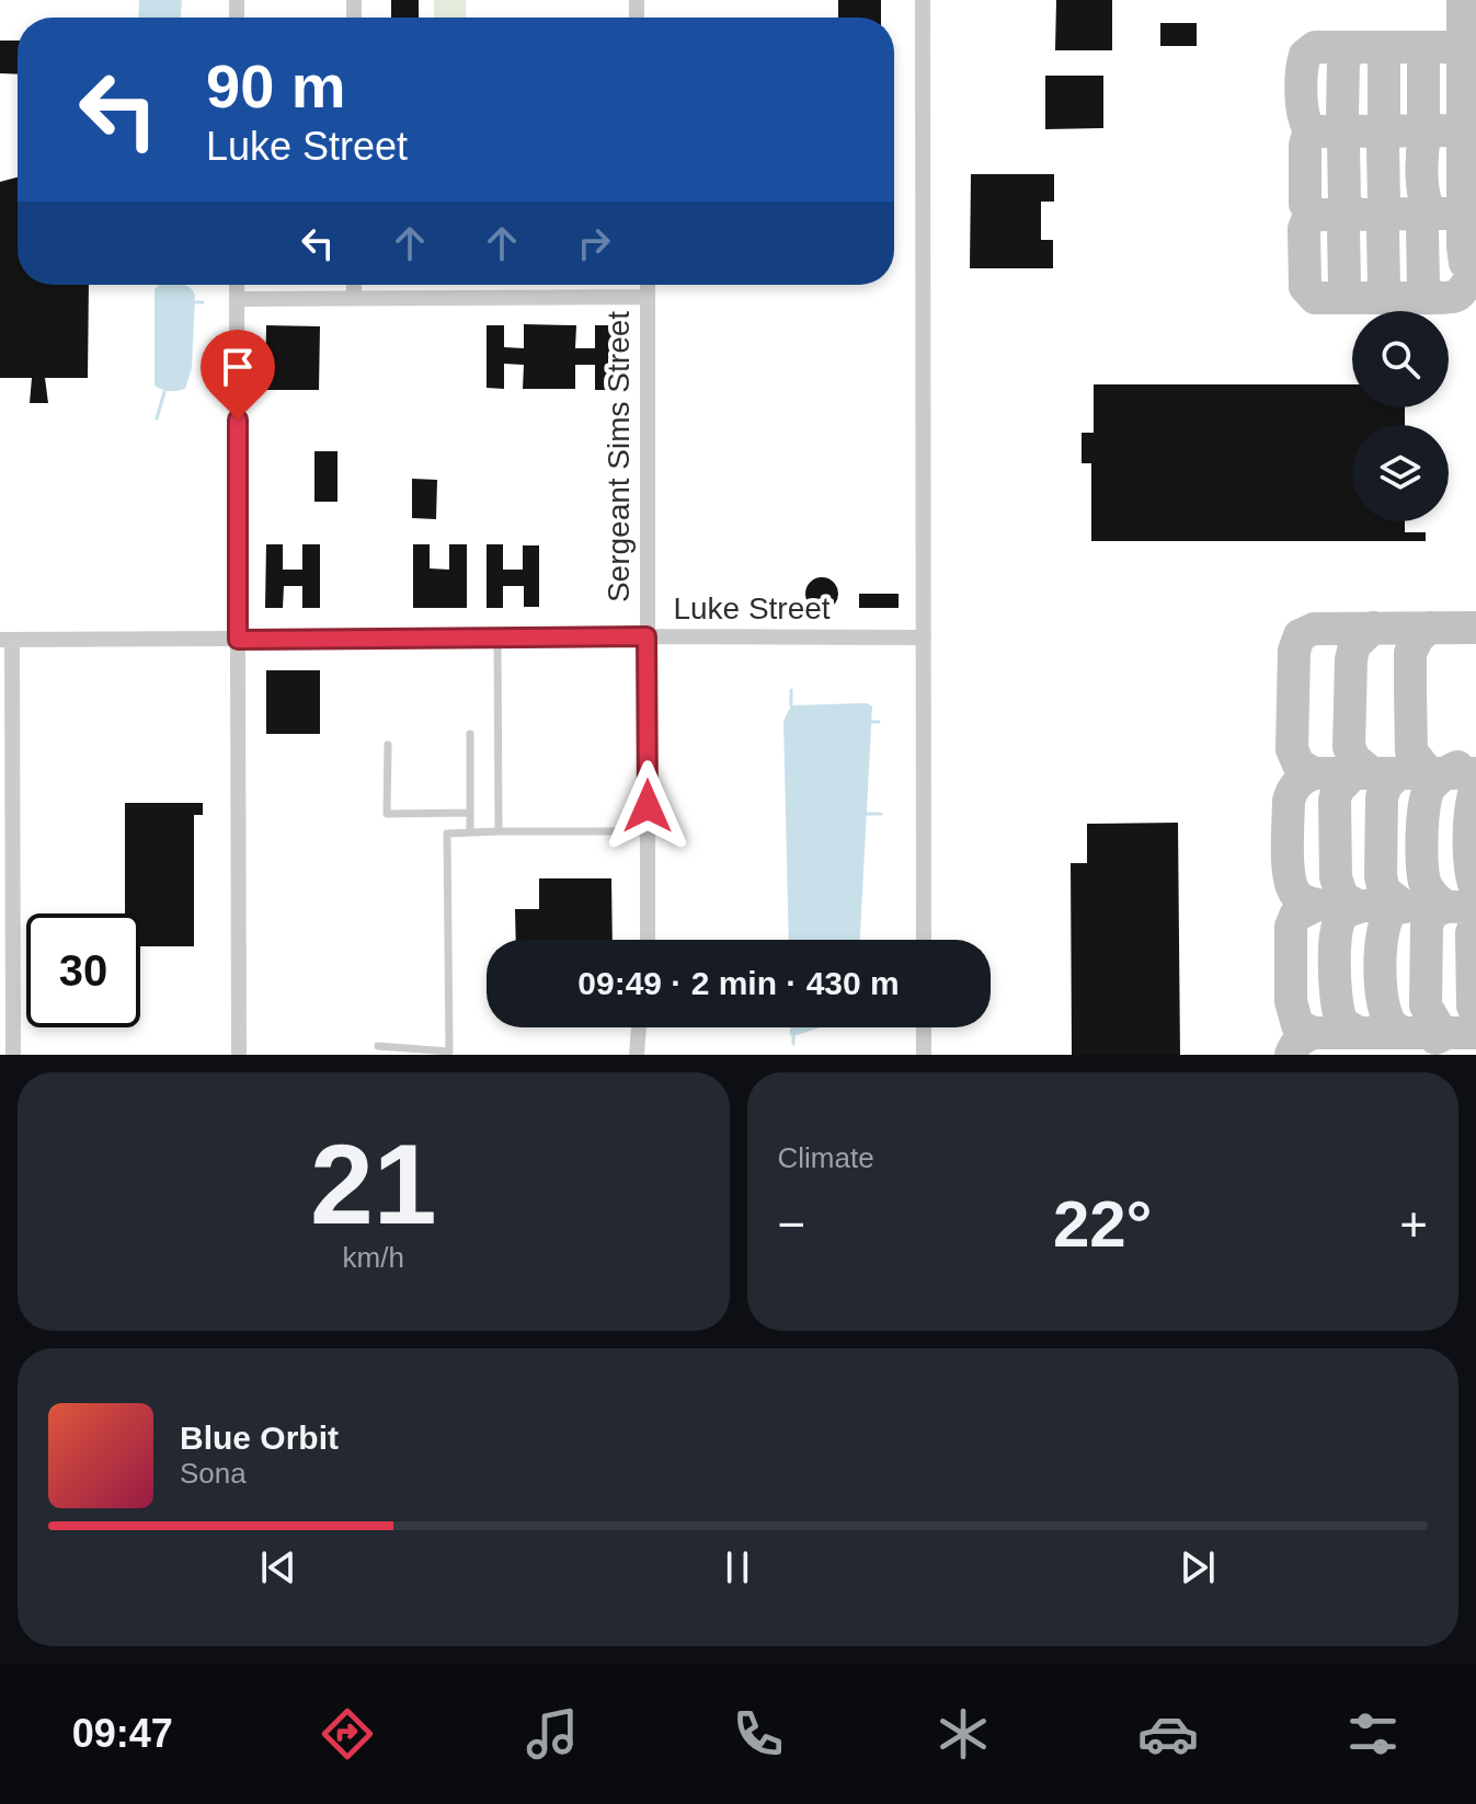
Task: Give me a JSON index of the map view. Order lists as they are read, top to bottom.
{
  "streets": {
    "street": ["Sergeant Sims Street", "Luke Street"]
  },
  "crossings": [
    ["Sergeant Sims Street", "Luke Street"]
  ],
  "page": {
    "turn": ["90 m", "Luke Street"],
    "limit": "30",
    "trip": "09:49 · 2 min · 430 m",
    "tile": [
      ["21", "km/h"],
      "Climate"
    ],
    "heat": ["−", "22°", "+"],
    "song": ["Blue Orbit", "Sona"],
    "tabs": "09:47"
  }
}
